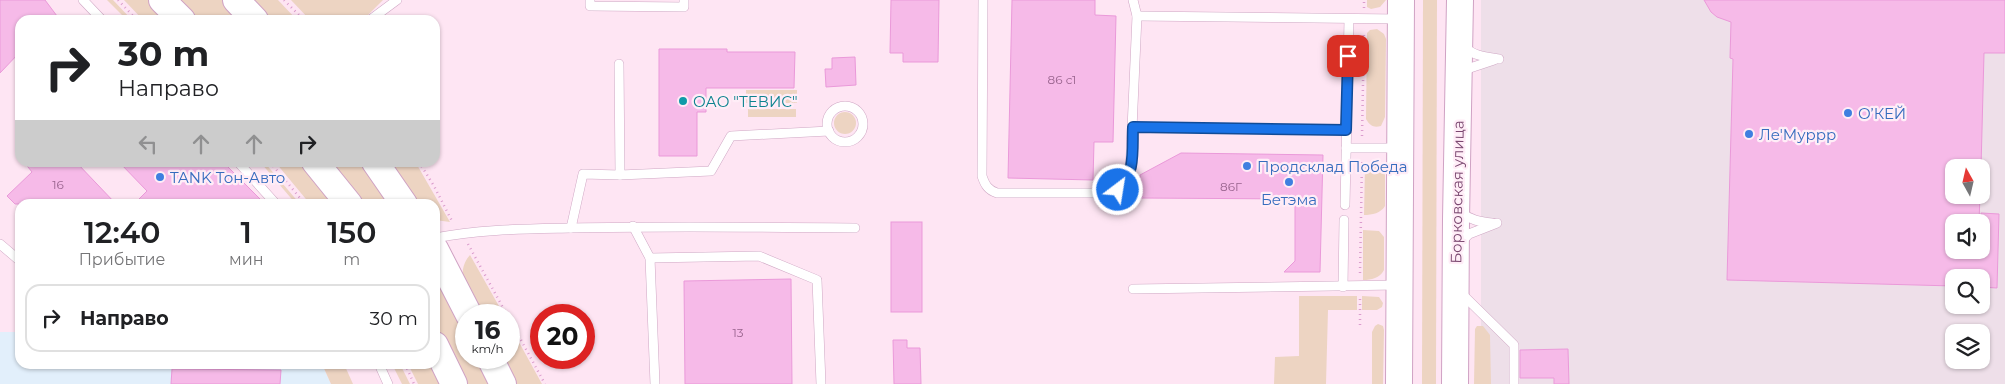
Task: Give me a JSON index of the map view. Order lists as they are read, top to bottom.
{
  "streets": {
    "main road": ["Борковская улица"]
  },
  "places": [
    "ОАО \"ТЕВИС\"",
    "О’КЕЙ",
    "Ле'Муррр",
    "Продсклад Победа",
    "TANK Тон-Авто",
    "Бетэма"
  ],
  "house_numbers": [
    "86 c1",
    "16",
    "86Г",
    "13"
  ],
  "north": "top",
  "page": {
    "turn": ["30 m", "Направо"],
    "eta": [
      "12:40",
      "Прибытие",
      "1",
      "мин",
      "150",
      "m"
    ],
    "list": [
      {
        "name": "Направо",
        "value": "30 m"
      }
    ],
    "speed": "16 km/h",
    "limit": "20"
  }
}
